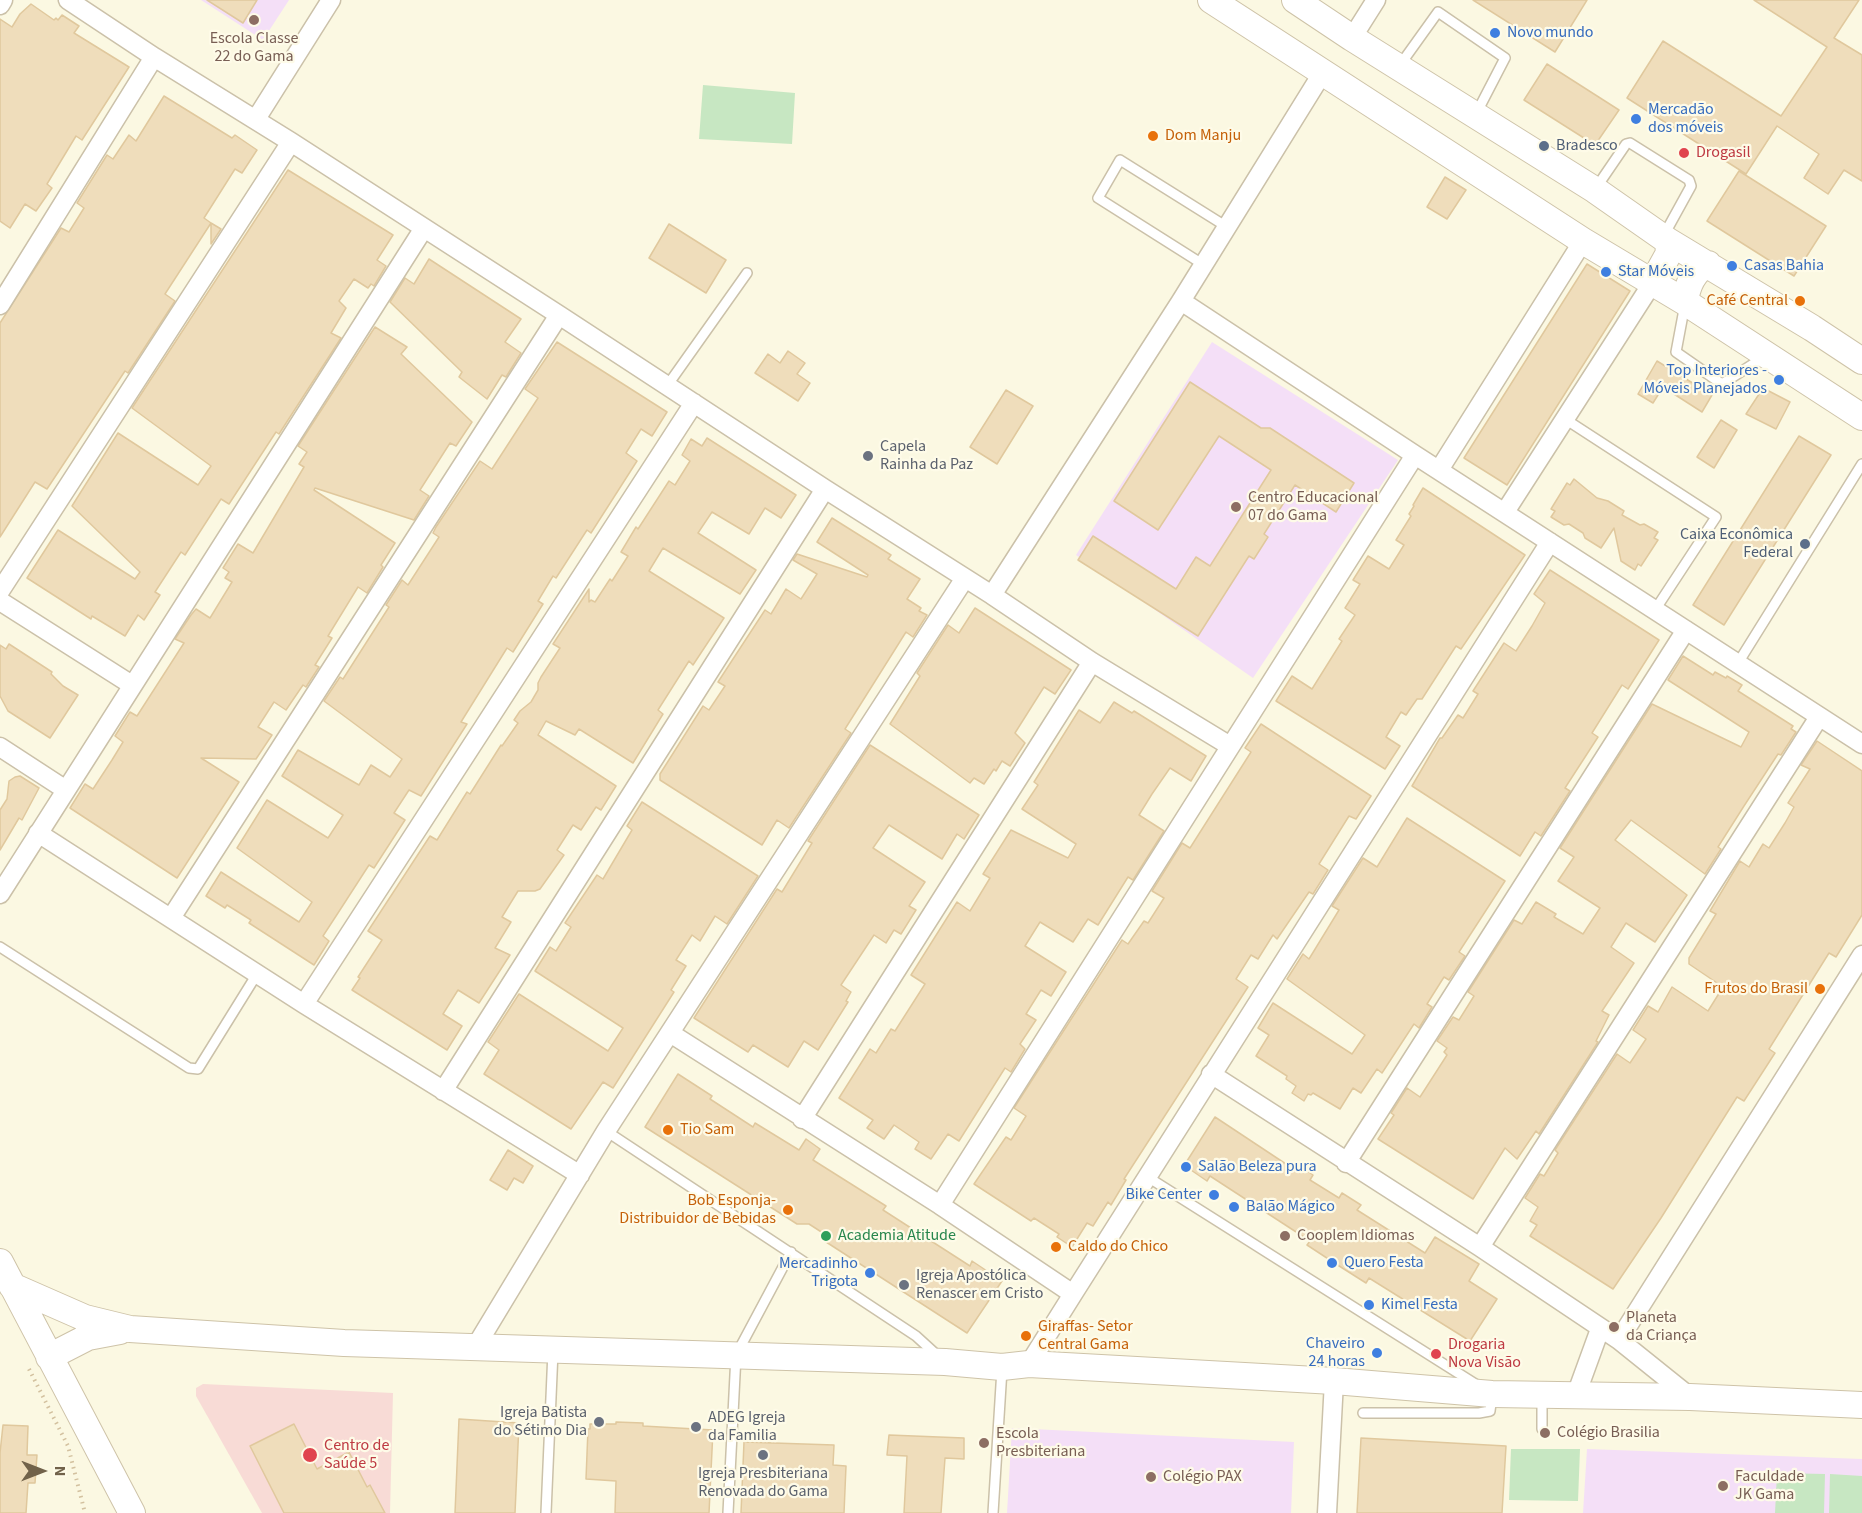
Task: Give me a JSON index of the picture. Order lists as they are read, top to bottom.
{
  "places": [
    "Escola Classe 22 do Gama",
    "Novo mundo",
    "Mercadão dos móveis",
    "Dom Manju",
    "Bradesco",
    "Drogasil",
    "Casas Bahia",
    "Star Móveis",
    "Café Central",
    "Top Interiores - Móveis Planejados",
    "Capela Rainha da Paz",
    "Centro Educacional 07 do Gama",
    "Caixa Econômica Federal",
    "Frutos do Brasil",
    "Tio Sam",
    "Salão Beleza pura",
    "Bike Center",
    "Balão Mágico",
    "Bob Esponja- Distribuidor de Bebidas",
    "Academia Atitude",
    "Cooplem Idiomas",
    "Caldo do Chico",
    "Quero Festa",
    "Mercadinho Trigota",
    "Igreja Apostólica Renascer em Cristo",
    "Kimel Festa",
    "Planeta da Criança",
    "Giraffas- Setor Central Gama",
    "Chaveiro 24 horas",
    "Drogaria Nova Visão",
    "Igreja Batista do Sétimo Dia",
    "ADEG Igreja da Familia",
    "Colégio Brasilia",
    "Escola Presbiteriana",
    "Centro de Saúde 5",
    "Igreja Presbiteriana Renovada do Gama",
    "Colégio PAX",
    "Faculdade JK Gama"
  ],
  "north": "right"
}
